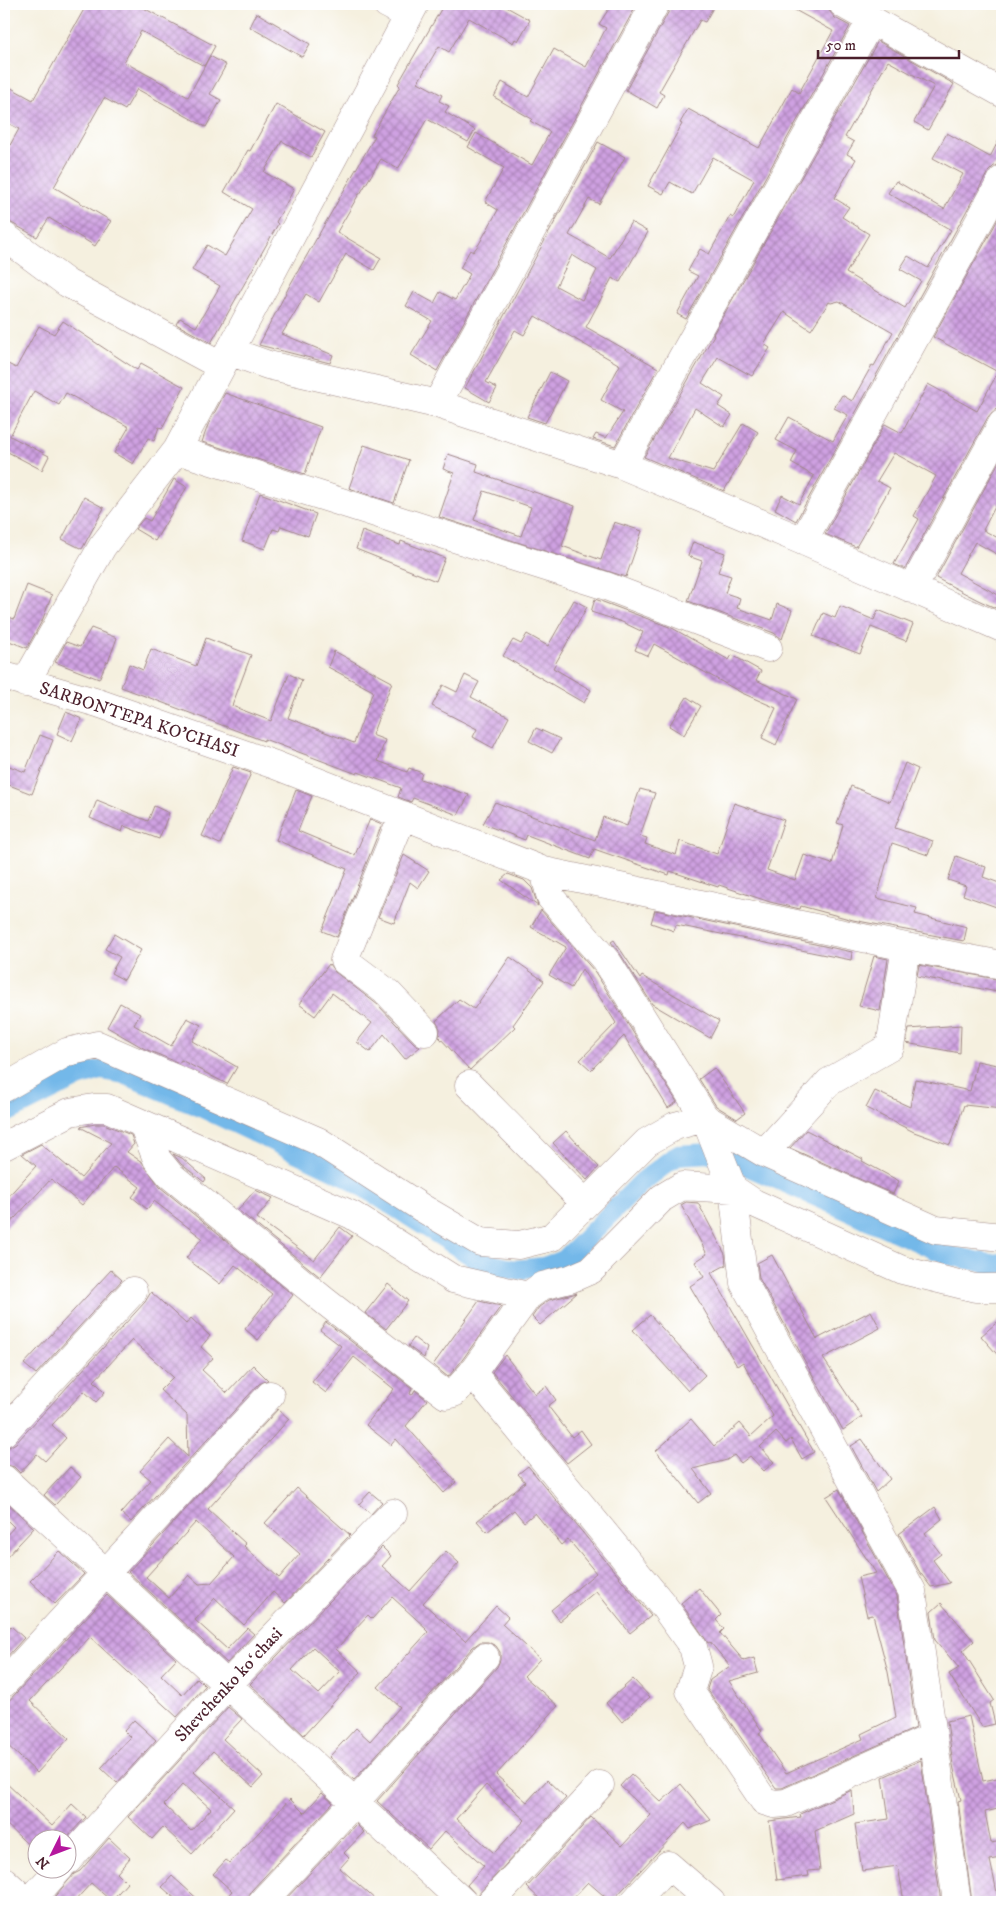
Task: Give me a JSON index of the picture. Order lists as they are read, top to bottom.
{
  "streets": {
    "street": ["SARBONTEPA KO'CHASI", "Shevchenko koʻchasi"]
  },
  "scale_bar": "50 m",
  "north": "bottom left"
}
